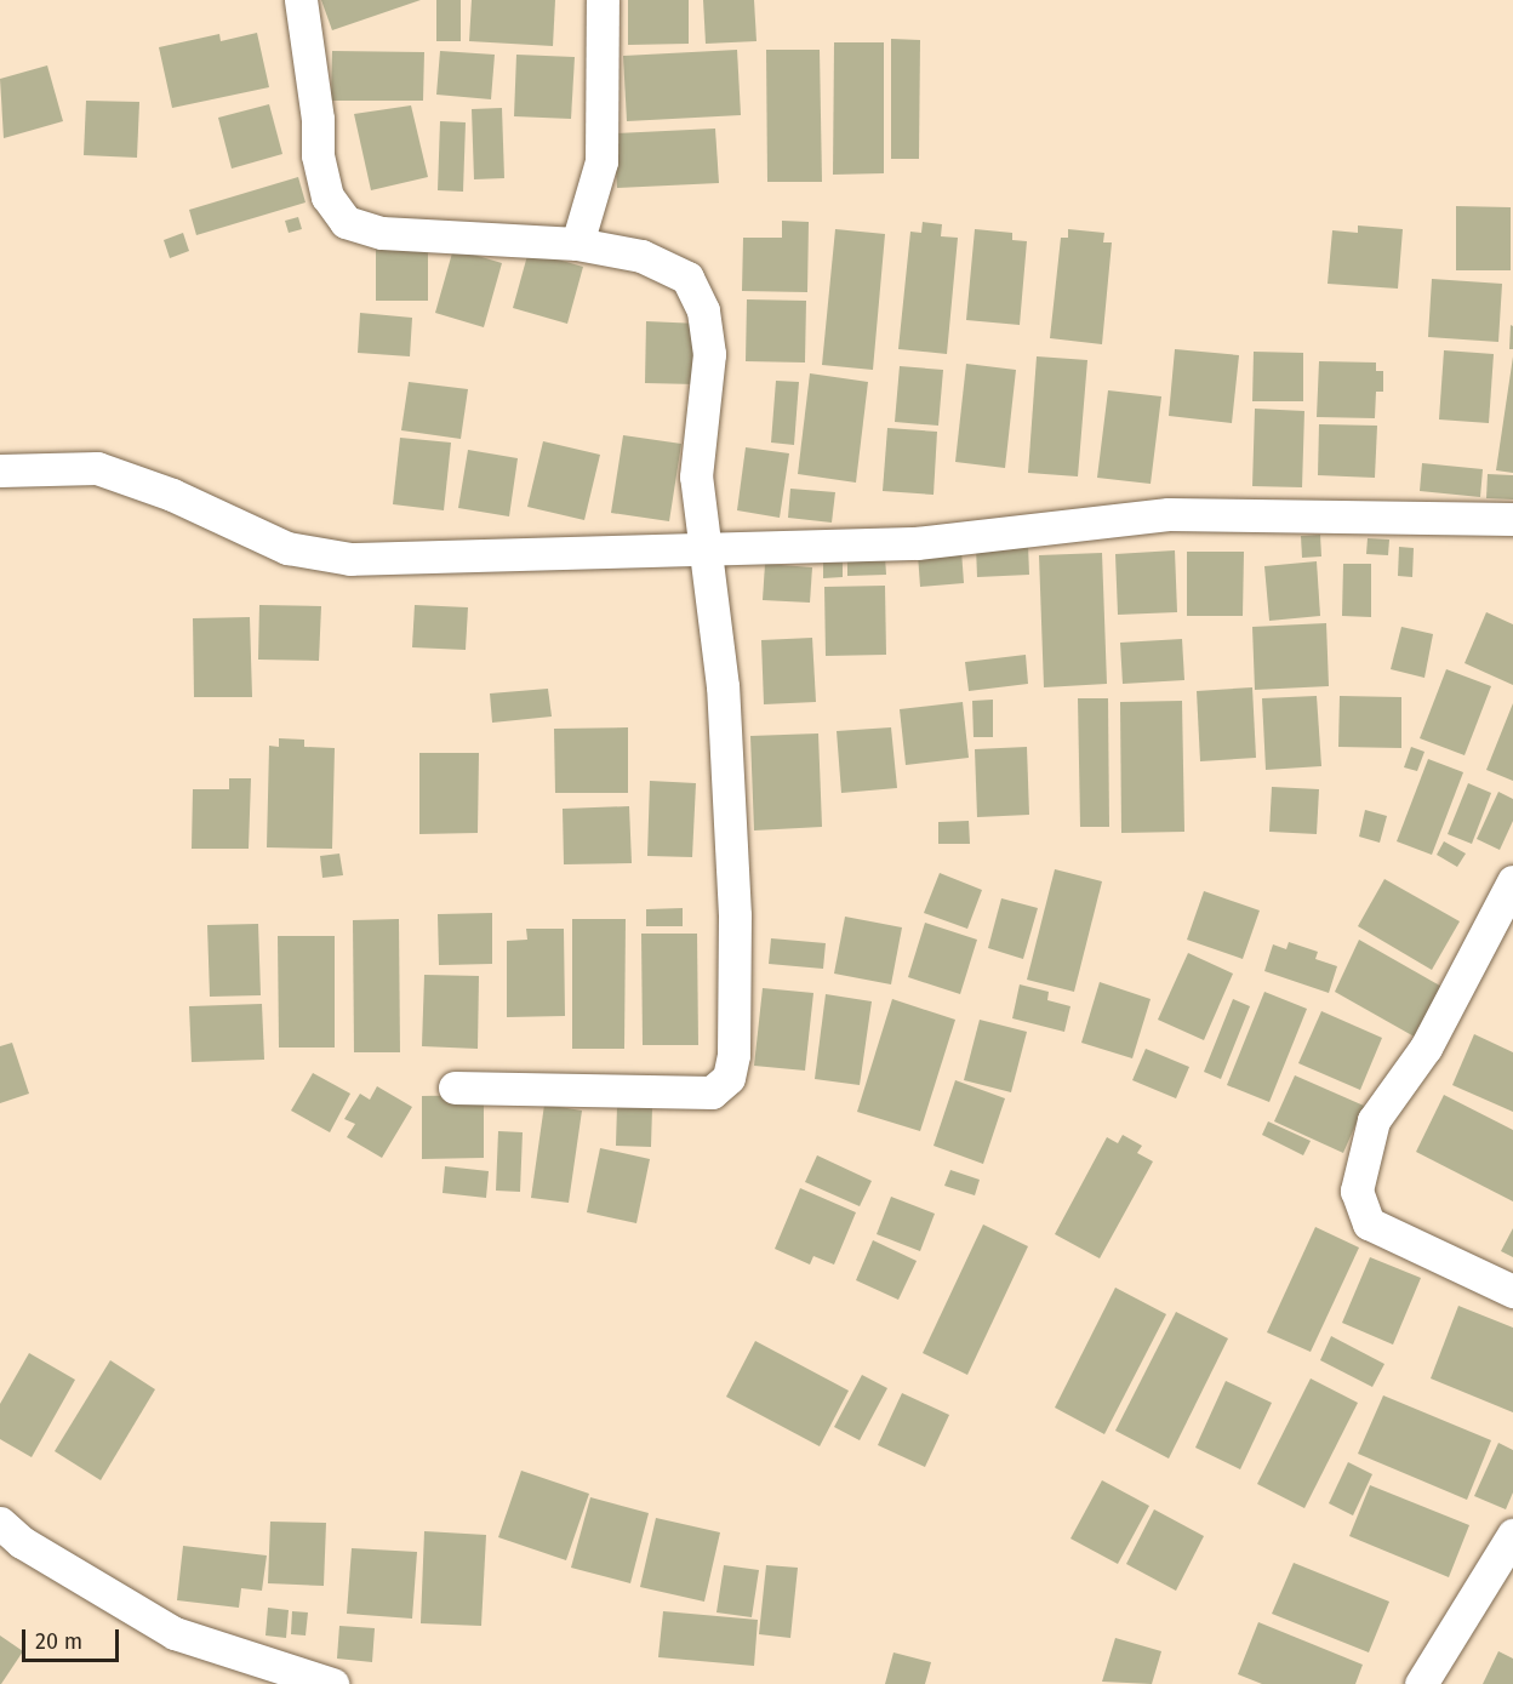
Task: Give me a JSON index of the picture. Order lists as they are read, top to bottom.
{
  "scale_bar": "20 m"
}
